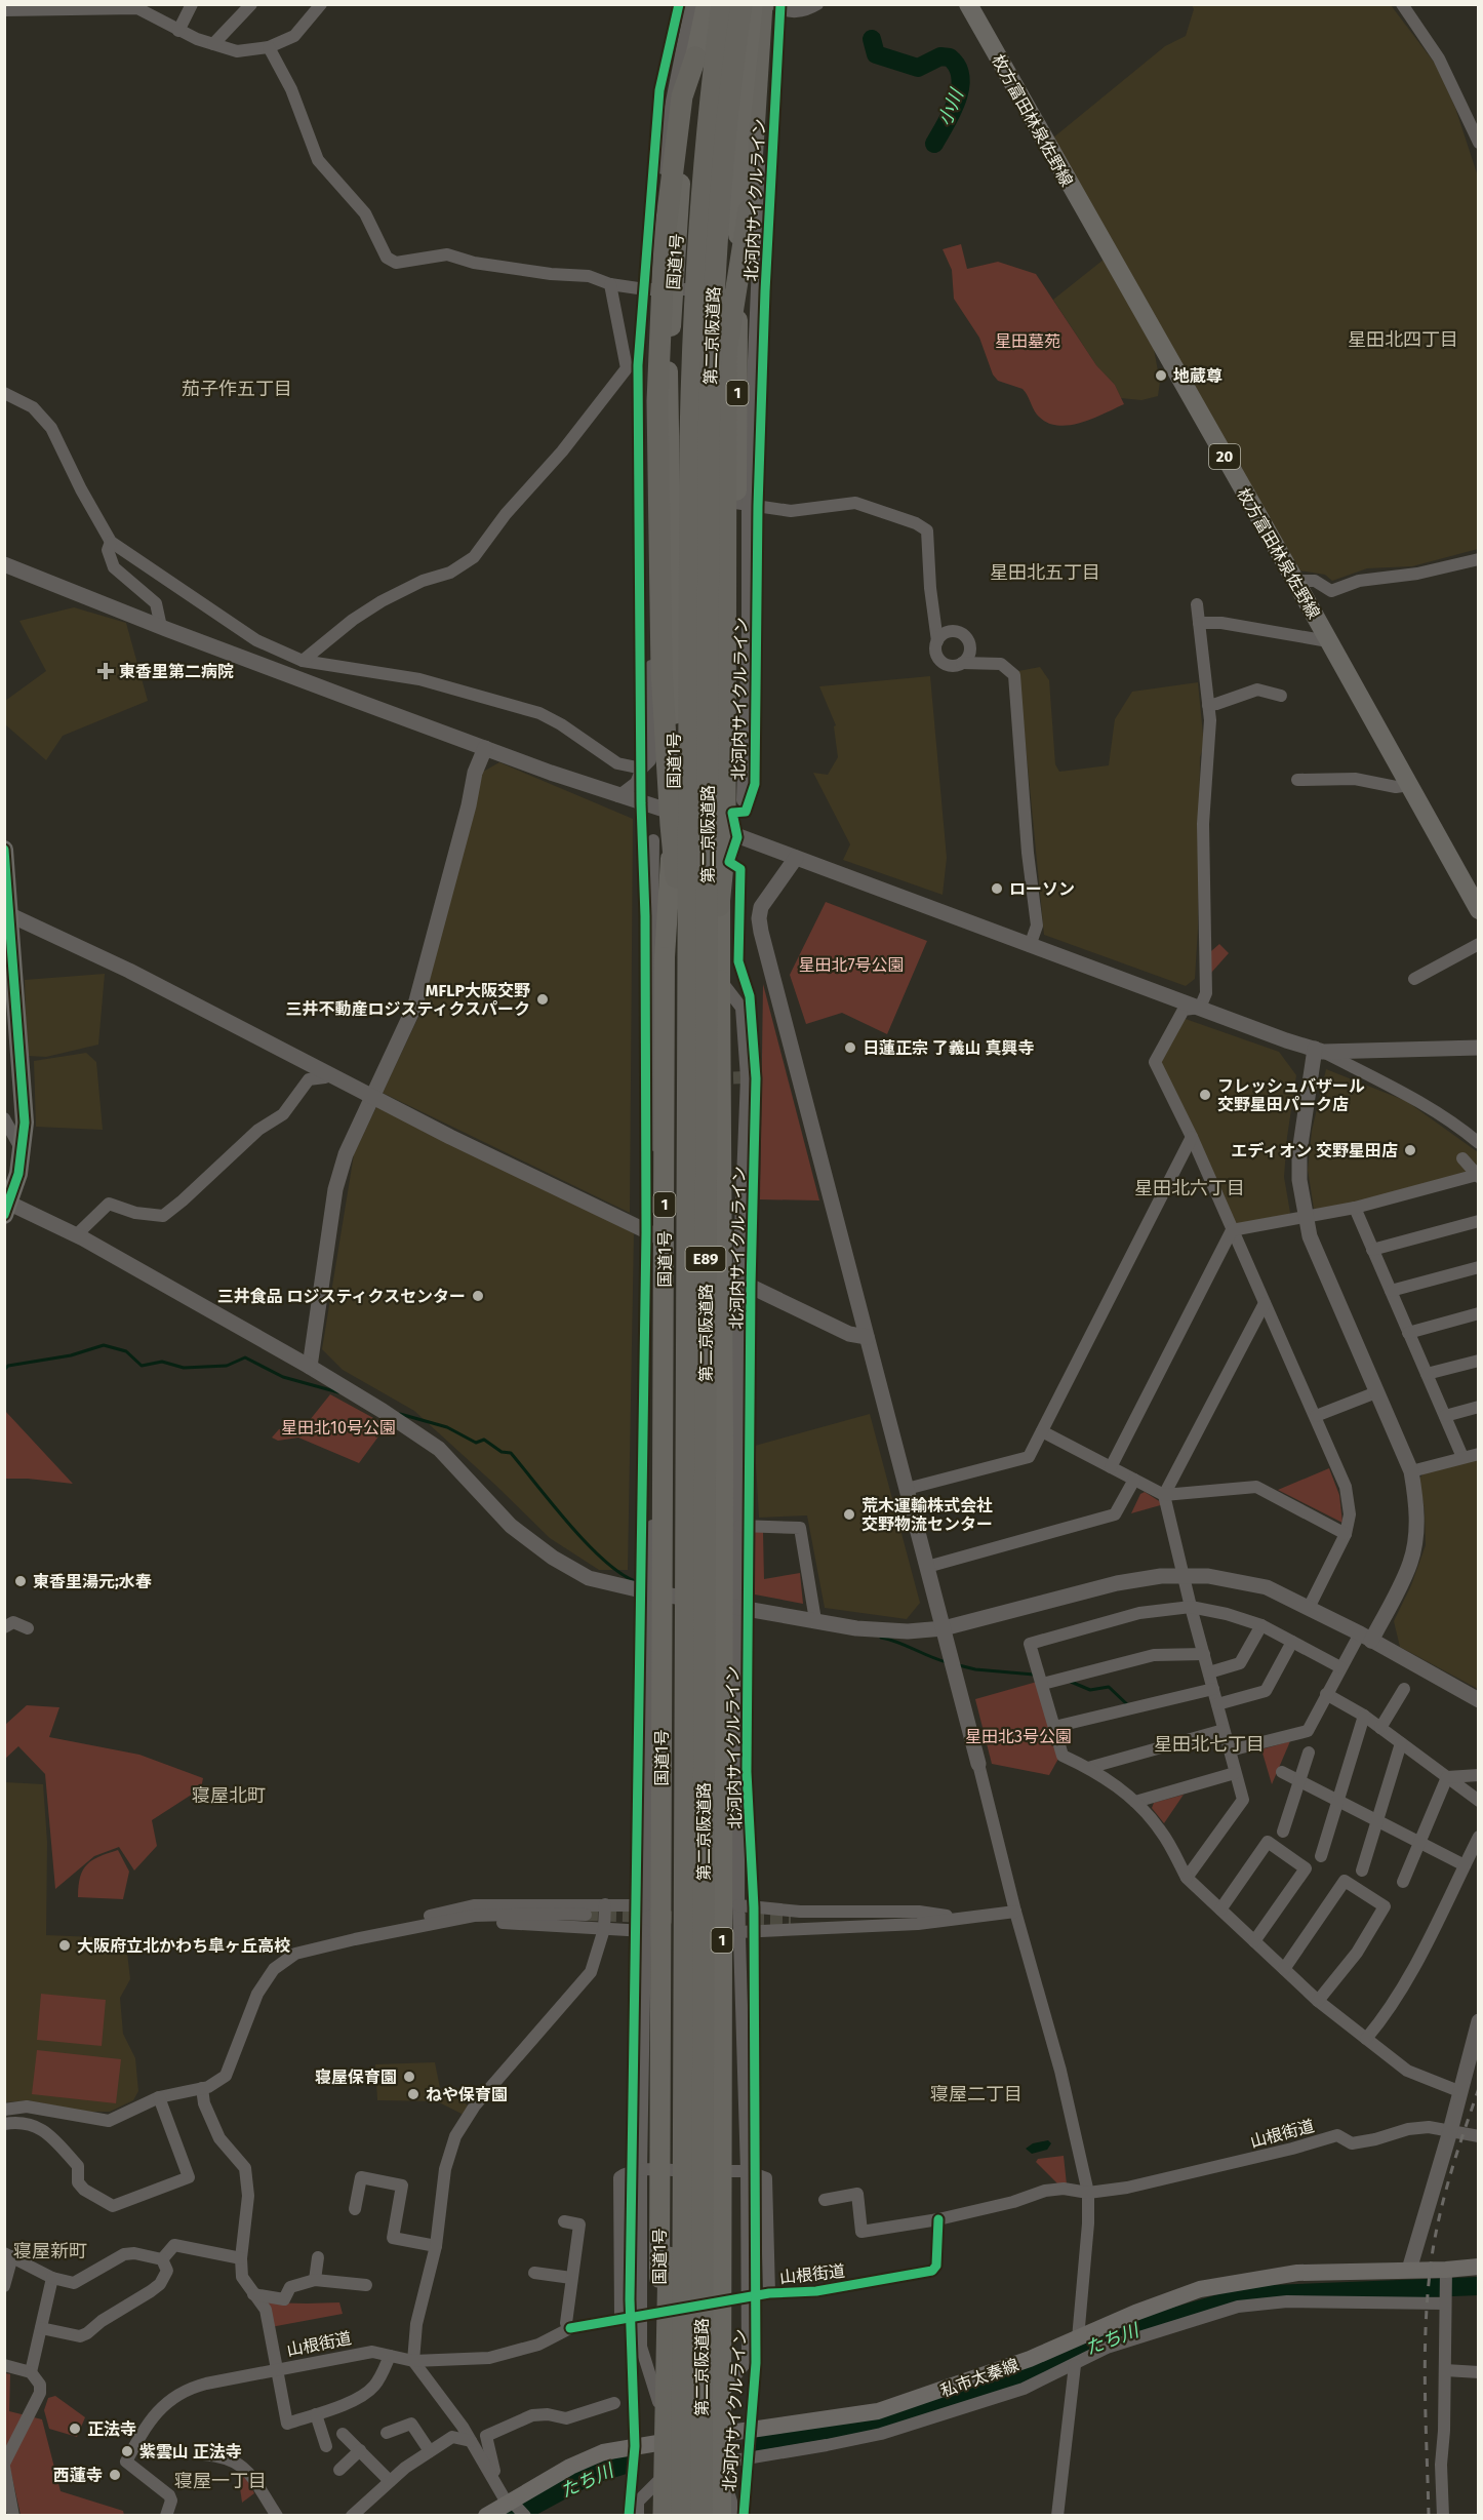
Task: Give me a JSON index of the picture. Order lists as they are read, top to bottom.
{
  "streets": {
    "highway": [
      "国道1号",
      "第二京阪道路",
      "1",
      "E89"
    ],
    "main road": ["枚方富田林泉佐野線", "20", "私市太秦線"],
    "street": ["山根街道"],
    "cycle path": ["北河内サイクルライン"]
  },
  "crossings": [
    ["国道1号", "私市太秦線"],
    ["第二京阪道路", "1"],
    ["1", "私市太秦線"]
  ],
  "districts": [
    "星田北四丁目",
    "茄子作五丁目",
    "星田北五丁目",
    "星田北六丁目",
    "星田北七丁目",
    "寝屋北町",
    "寝屋二丁目",
    "寝屋新町",
    "寝屋一丁目"
  ],
  "water": ["小川", "たち川"],
  "parks": [
    "星田墓苑",
    "星田北7号公園",
    "星田北10号公園",
    "星田北3号公園"
  ],
  "places": {
    "other": [
      "地蔵尊",
      "ローソン",
      "MFLP大阪交野 三井不動産ロジスティクスパーク",
      "日蓮正宗 了義山 真興寺",
      "フレッシュバザール 交野星田パーク店",
      "エディオン 交野星田店",
      "三井食品 ロジスティクスセンター",
      "荒木運輸株式会社 交野物流センター",
      "東香里湯元;水春",
      "大阪府立北かわち皐ヶ丘高校",
      "寝屋保育園",
      "ねや保育園",
      "正法寺",
      "紫雲山 正法寺",
      "西蓮寺"
    ],
    "health": ["東香里第二病院"]
  }
}
